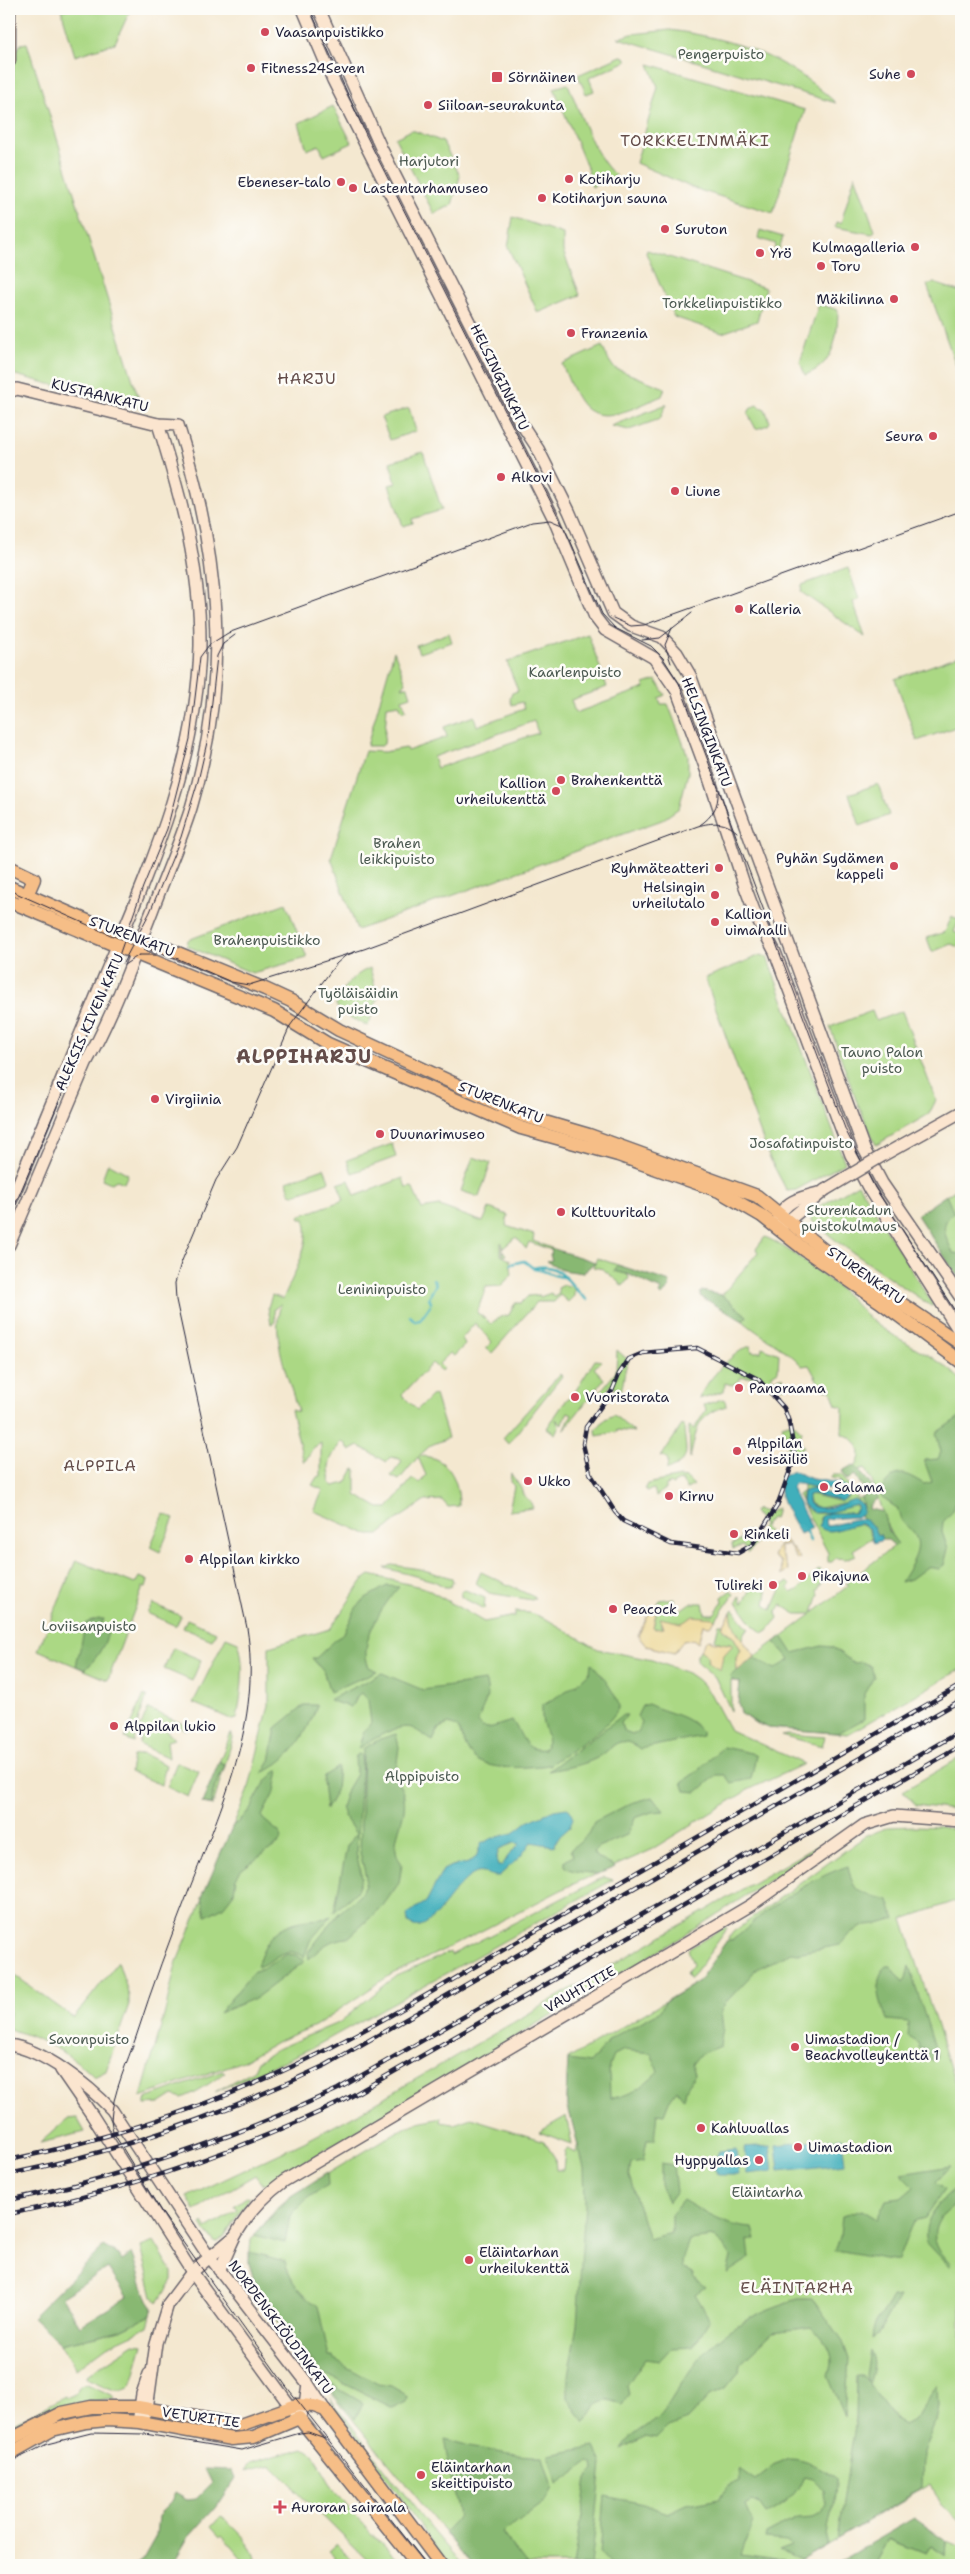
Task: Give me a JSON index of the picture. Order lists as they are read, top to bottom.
{
  "streets": {
    "main road": [
      "HELSINGINKATU",
      "KUSTAANKATU",
      "STURENKATU",
      "ALEKSIS KIVEN KATU",
      "VAUHTITIE",
      "NORDENSKIÖLDINKATU",
      "VETURITIE"
    ]
  },
  "crossings": [
    ["KUSTAANKATU", "ALEKSIS KIVEN KATU"],
    ["STURENKATU", "ALEKSIS KIVEN KATU"],
    ["VAUHTITIE", "NORDENSKIÖLDINKATU"],
    ["VAUHTITIE", "VETURITIE"],
    ["NORDENSKIÖLDINKATU", "VETURITIE"]
  ],
  "districts": [
    "TORKKELINMÄKI",
    "HARJU",
    "ALPPIHARJU",
    "ALPPILA",
    "ELÄINTARHA"
  ],
  "parks": [
    "Pengerpuisto",
    "Harjutori",
    "Torkkelinpuistikko",
    "Kaarlenpuisto",
    "Brahen leikkipuisto",
    "Brahenpuistikko",
    "Työläisäidin puisto",
    "Tauno Palon puisto",
    "Josafatinpuisto",
    "Sturenkadun puistokulmaus",
    "Lenininpuisto",
    "Loviisanpuisto",
    "Alppipuisto",
    "Savonpuisto",
    "Eläintarha"
  ],
  "places": {
    "other": [
      "Vaasanpuistikko",
      "Fitness24Seven",
      "Suhe",
      "Siiloan-seurakunta",
      "Kotiharju",
      "Ebeneser-talo",
      "Lastentarhamuseo",
      "Kotiharjun sauna",
      "Suruton",
      "Kulmagalleria",
      "Yrö",
      "Toru",
      "Mäkilinna",
      "Franzenia",
      "Seura",
      "Alkovi",
      "Liune",
      "Kalleria",
      "Brahenkenttä",
      "Kallion urheilukenttä",
      "Pyhän Sydämen kappeli",
      "Ryhmäteatteri",
      "Helsingin urheilutalo",
      "Kallion uimahalli",
      "Virgiinia",
      "Duunarimuseo",
      "Kulttuuritalo",
      "Panoraama",
      "Vuoristorata",
      "Alppilan vesisäiliö",
      "Ukko",
      "Salama",
      "Kirnu",
      "Rinkeli",
      "Alppilan kirkko",
      "Pikajuna",
      "Tulireki",
      "Peacock",
      "Alppilan lukio",
      "Uimastadion / Beachvolleykenttä 1",
      "Kahluuallas",
      "Uimastadion",
      "Hyppyallas",
      "Eläintarhan urheilukenttä",
      "Eläintarhan skeittipuisto"
    ],
    "transit": ["Sörnäinen"],
    "health": ["Auroran sairaala"]
  }
}
